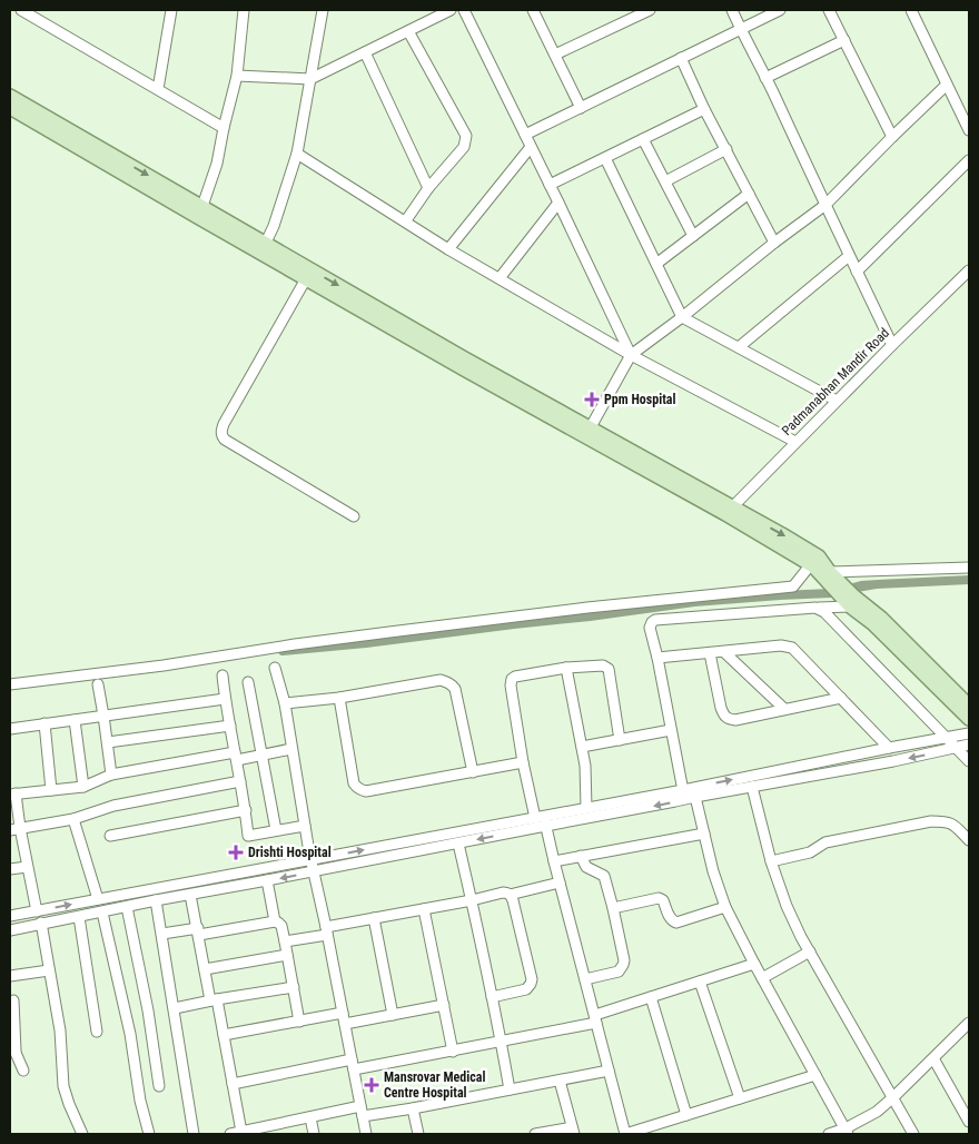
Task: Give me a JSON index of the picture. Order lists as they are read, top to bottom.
{
  "streets": {
    "street": ["Padmanabhan Mandir Road"]
  },
  "places": {
    "health": ["Ppm Hospital", "Drishti Hospital", "Mansrovar Medical Centre Hospital"]
  }
}
